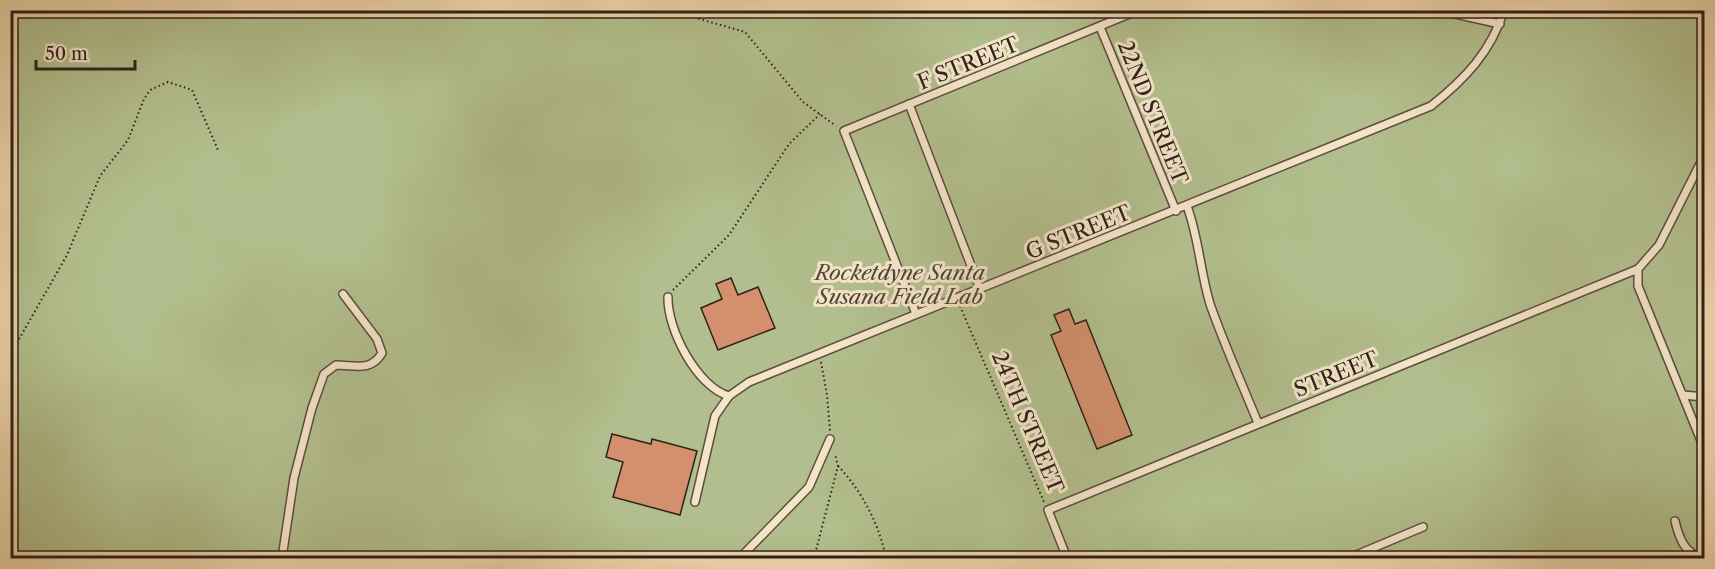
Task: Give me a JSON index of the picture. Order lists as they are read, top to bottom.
{
  "streets": {
    "lane": [
      "F STREET",
      "22ND STREET",
      "G STREET",
      "STREET",
      "24TH STREET"
    ]
  },
  "crossings": [
    ["F STREET", "22ND STREET"],
    ["22ND STREET", "G STREET"],
    ["22ND STREET", "STREET"],
    ["G STREET", "24TH STREET"],
    ["STREET", "24TH STREET"]
  ],
  "parks": ["Rocketdyne Santa Susana Field Lab"],
  "scale_bar": "50 m"
}
